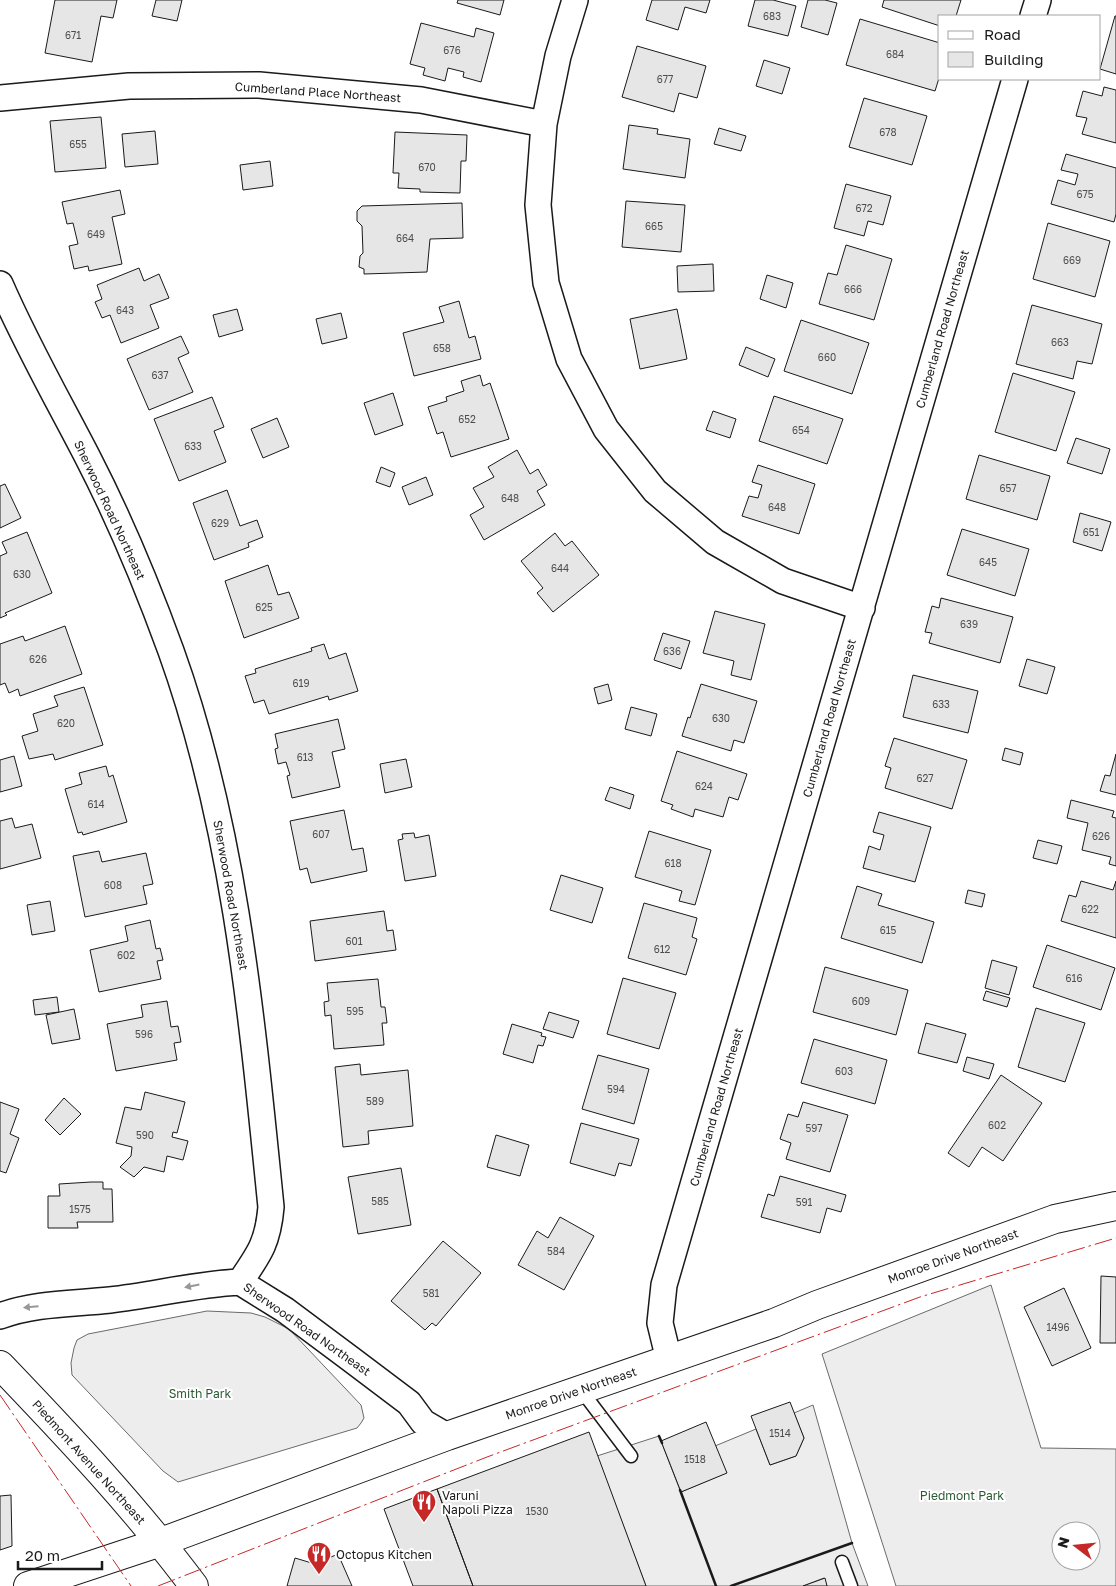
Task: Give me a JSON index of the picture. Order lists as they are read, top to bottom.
{
  "streets": {
    "main road": ["Monroe Drive Northeast", "Piedmont Avenue Northeast"],
    "street": ["Cumberland Place Northeast", "Cumberland Road Northeast", "Sherwood Road Northeast"]
  },
  "crossings": [
    ["Cumberland Road Northeast", "Monroe Drive Northeast"],
    ["Sherwood Road Northeast", "Monroe Drive Northeast"],
    ["Monroe Drive Northeast", "Piedmont Avenue Northeast"]
  ],
  "parks": ["Smith Park", "Piedmont Park"],
  "places": {
    "restaurant": ["Varuni Napoli Pizza", "Octopus Kitchen"]
  },
  "house_numbers": [
    "683",
    "671",
    "676",
    "684",
    "677",
    "678",
    "655",
    "670",
    "675",
    "672",
    "665",
    "649",
    "664",
    "669",
    "666",
    "643",
    "663",
    "658",
    "660",
    "637",
    "652",
    "654",
    "633",
    "657",
    "648",
    "648",
    "629",
    "651",
    "645",
    "644",
    "630",
    "625",
    "639",
    "636",
    "626",
    "619",
    "633",
    "630",
    "620",
    "613",
    "627",
    "624",
    "614",
    "607",
    "626",
    "618",
    "608",
    "622",
    "615",
    "601",
    "612",
    "602",
    "616",
    "609",
    "595",
    "596",
    "603",
    "594",
    "589",
    "602",
    "597",
    "590",
    "585",
    "591",
    "1575",
    "584",
    "581",
    "1496",
    "1514",
    "1518",
    "1530"
  ],
  "legend": ["Road", "Building"],
  "scale_bar": "20 m",
  "north": "left"
}
